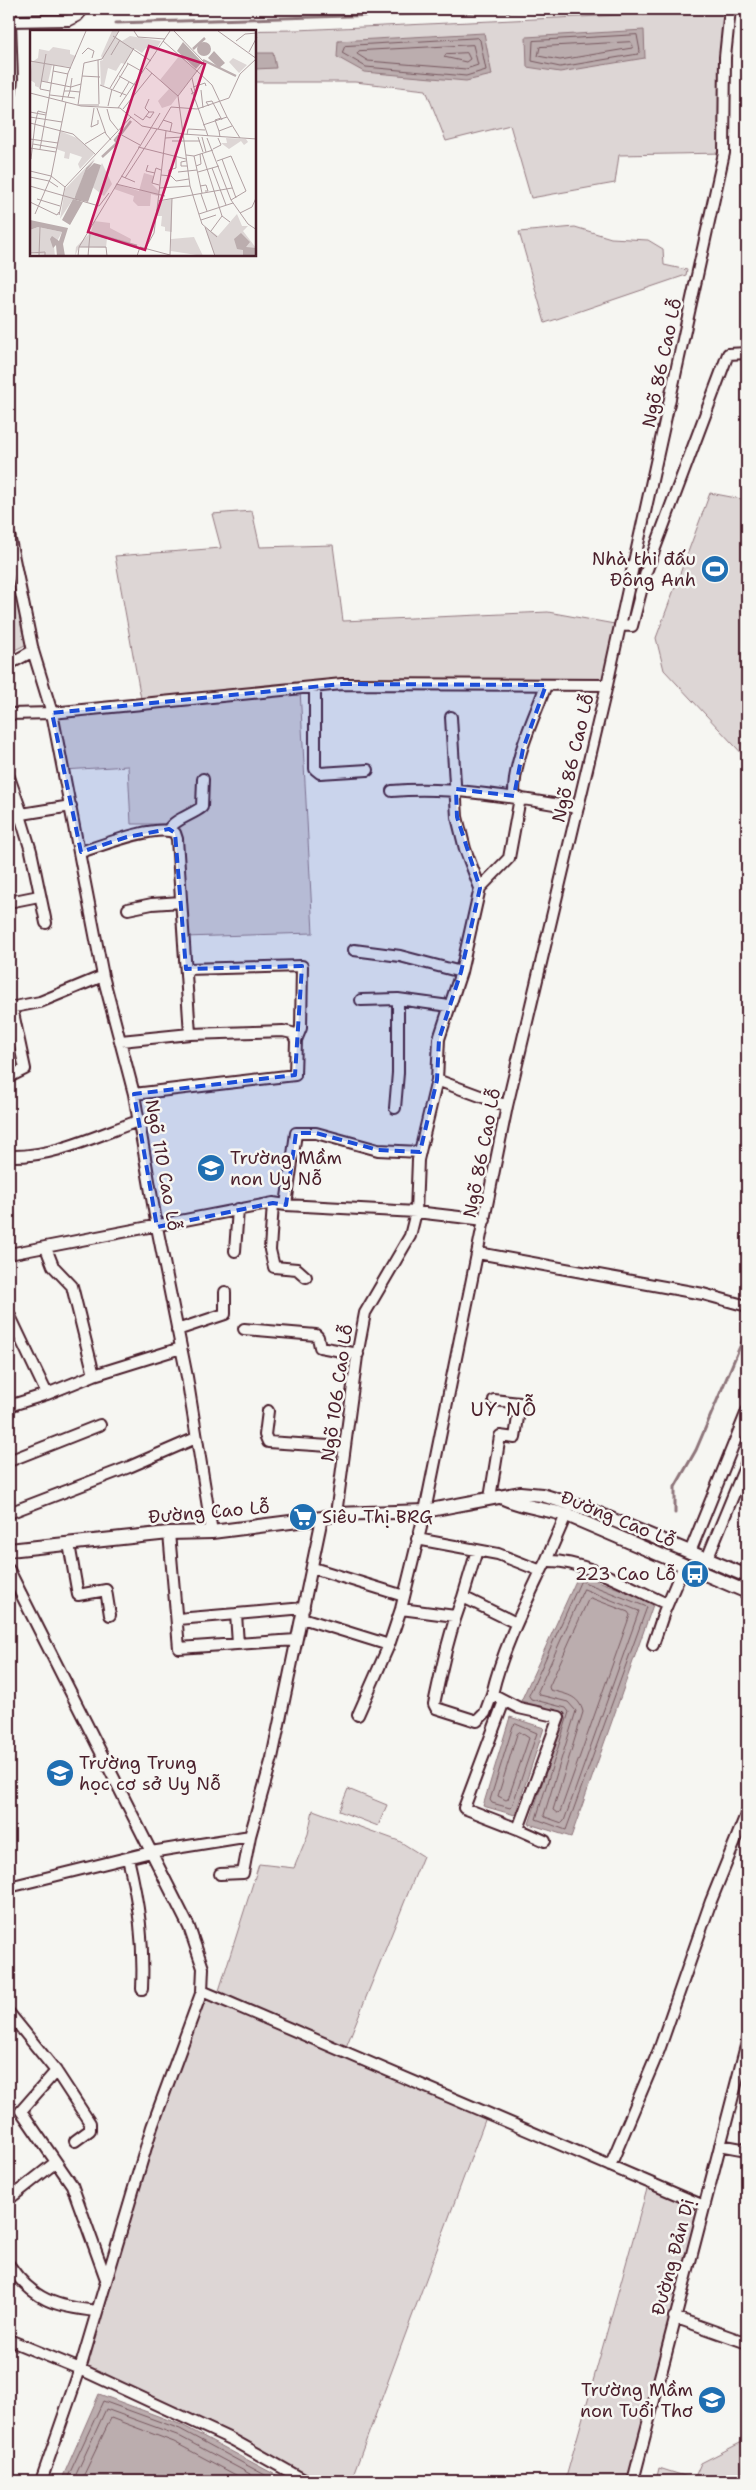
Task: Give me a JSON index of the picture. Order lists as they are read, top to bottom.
{
  "streets": {
    "main road": ["Đường Cao Lỗ"],
    "street": [
      "Ngõ 86 Cao Lỗ",
      "Ngõ 110 Cao Lỗ",
      "Ngõ 106 Cao Lỗ",
      "Đường Đản Dị"
    ]
  },
  "crossings": [
    ["Ngõ 86 Cao Lỗ", "Đường Cao Lỗ"],
    ["Ngõ 110 Cao Lỗ", "Đường Cao Lỗ"],
    ["Ngõ 106 Cao Lỗ", "Đường Cao Lỗ"]
  ],
  "districts": ["UY NỖ"],
  "places": {
    "sports": ["Nhà thi đấu Đông Anh"],
    "school or university": ["Trường Mầm non Uy Nỗ", "Trường Trung học cơ sở Uy Nỗ", "Trường Mầm non Tuổi Thơ"],
    "supermarket": ["Siêu Thị BRG"],
    "bus stop": ["223 Cao Lỗ"]
  }
}
